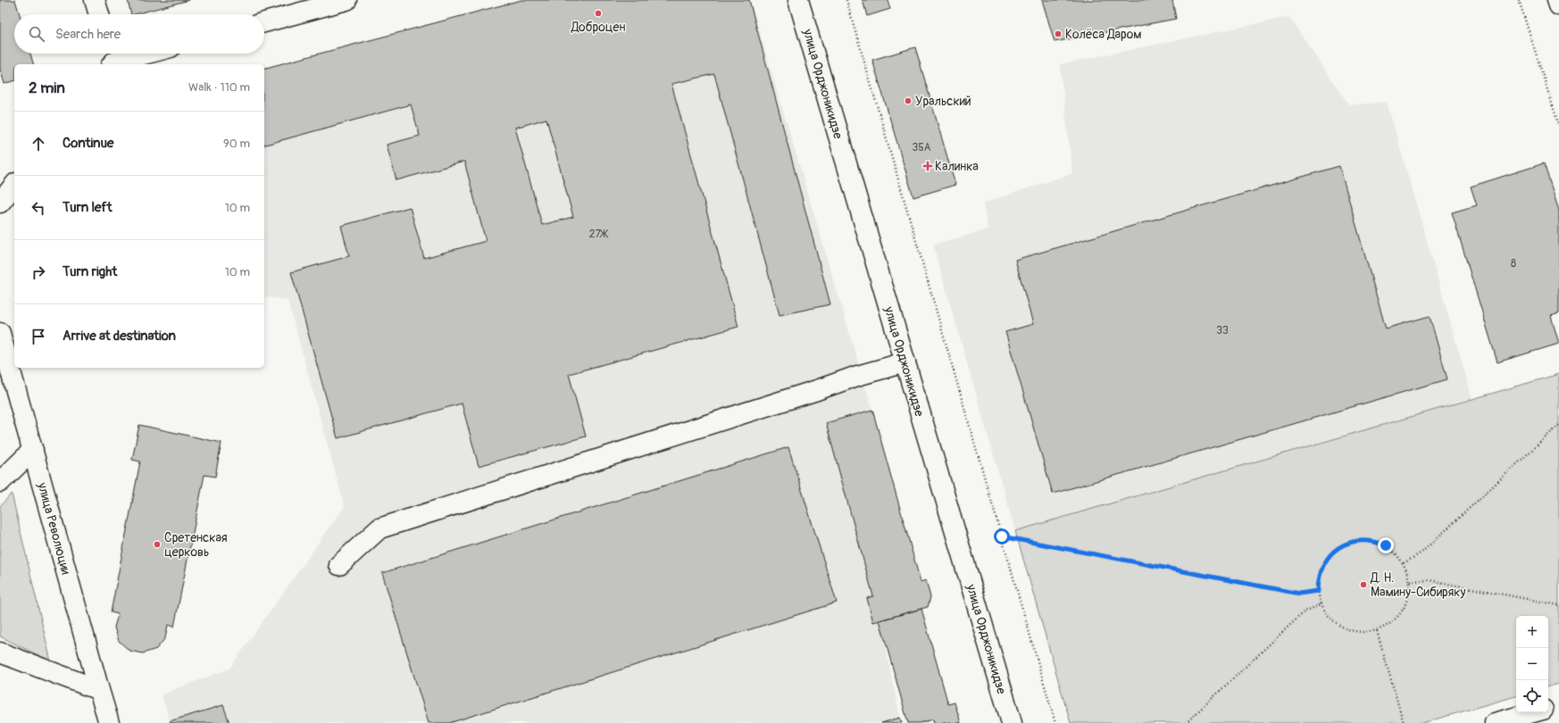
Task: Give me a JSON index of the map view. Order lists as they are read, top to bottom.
{
  "streets": {
    "main road": ["улица Орджоникидзе", "улица Революции"]
  },
  "places": {
    "other": [
      "Доброцен",
      "Колёса Даром",
      "Уральский",
      "Сретенская церковь",
      "Д. Н. Мамину-Сибиряку"
    ],
    "health": ["Калинка"]
  },
  "house_numbers": [
    "35А",
    "27Ж",
    "8",
    "33"
  ],
  "page": {
    "search": "Search here",
    "heading": ["2 min", "Walk · 110 m"],
    "list": [
      ["Continue", "90 m"],
      ["Turn left", "10 m"],
      ["Turn right", "10 m"],
      "Arrive at destination"
    ],
    "map_buttons": ["+", "−"]
  }
}
